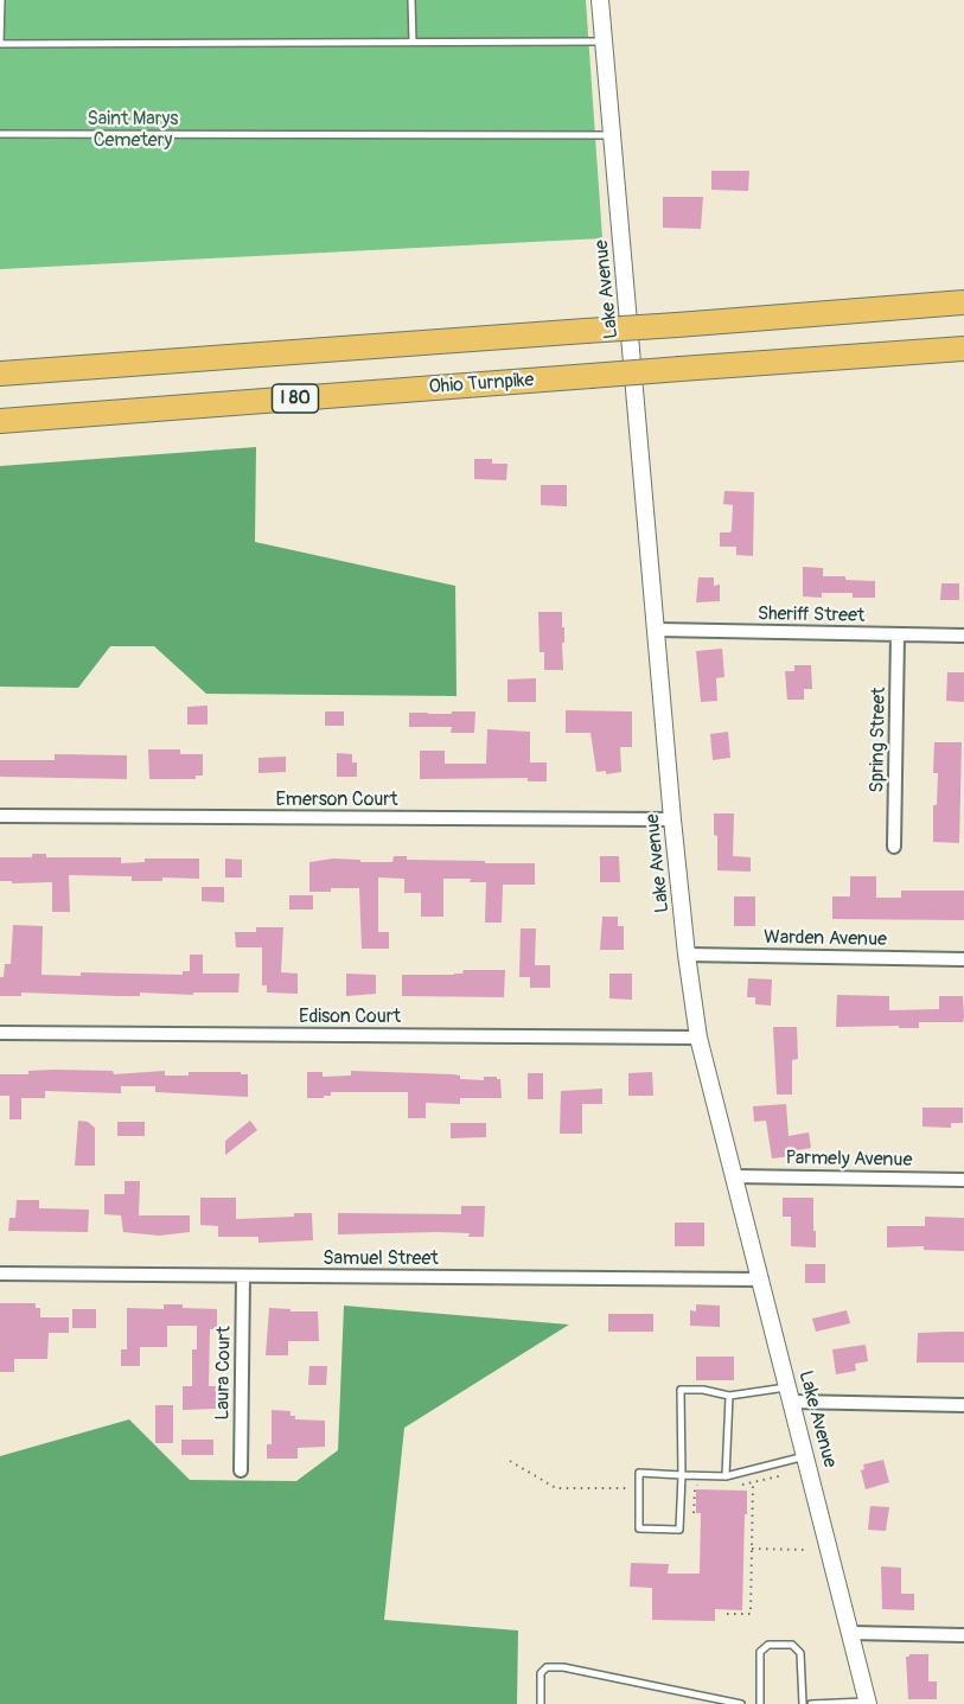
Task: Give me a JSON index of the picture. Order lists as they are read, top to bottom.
{
  "streets": {
    "highway": ["Ohio Turnpike", "I 80"],
    "street": [
      "Lake Avenue",
      "Sheriff Street",
      "Spring Street",
      "Emerson Court",
      "Warden Avenue",
      "Edison Court",
      "Parmely Avenue",
      "Samuel Street",
      "Laura Court"
    ]
  },
  "crossings": [
    ["Lake Avenue", "Sheriff Street"],
    ["Lake Avenue", "Emerson Court"],
    ["Lake Avenue", "Warden Avenue"],
    ["Lake Avenue", "Edison Court"],
    ["Lake Avenue", "Parmely Avenue"],
    ["Lake Avenue", "Samuel Street"],
    ["Sheriff Street", "Spring Street"],
    ["Samuel Street", "Laura Court"]
  ],
  "parks": ["Saint Marys Cemetery"]
}
